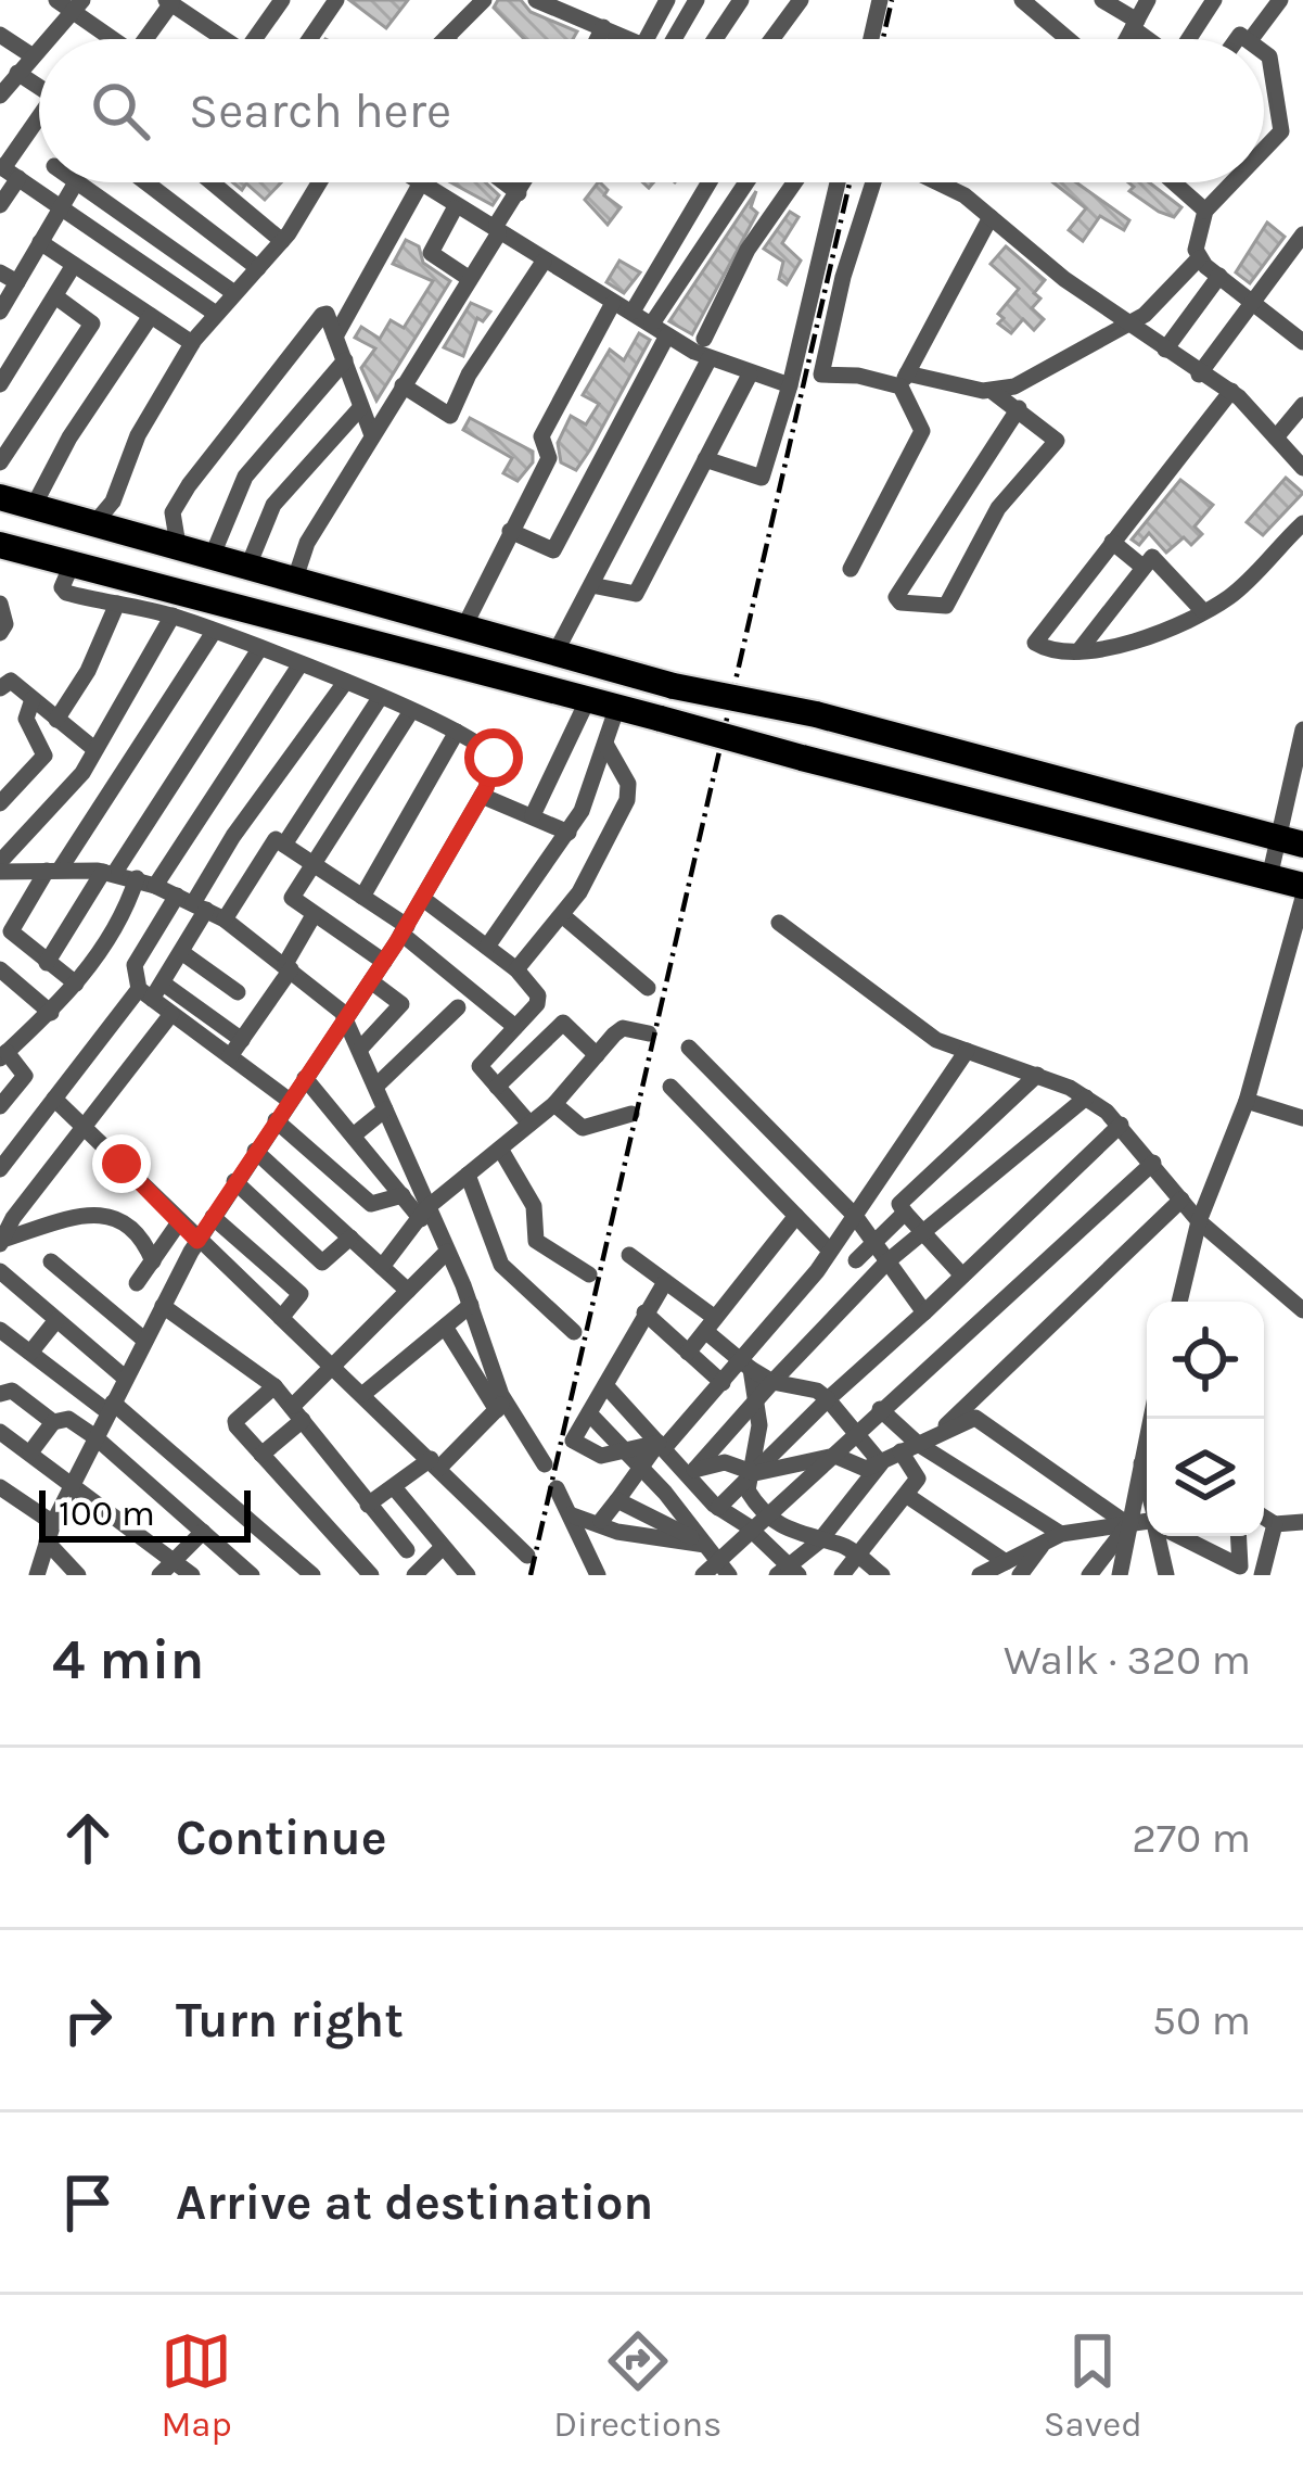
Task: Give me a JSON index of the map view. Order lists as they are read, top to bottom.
{
  "scale_bar": "100 m",
  "page": {
    "search": "Search here",
    "scale": "100 m",
    "heading": ["4 min", "Walk · 320 m"],
    "list": [
      ["Continue", "270 m"],
      ["Turn right", "50 m"],
      "Arrive at destination"
    ],
    "nav": ["Map", "Directions", "Saved"]
  }
}
